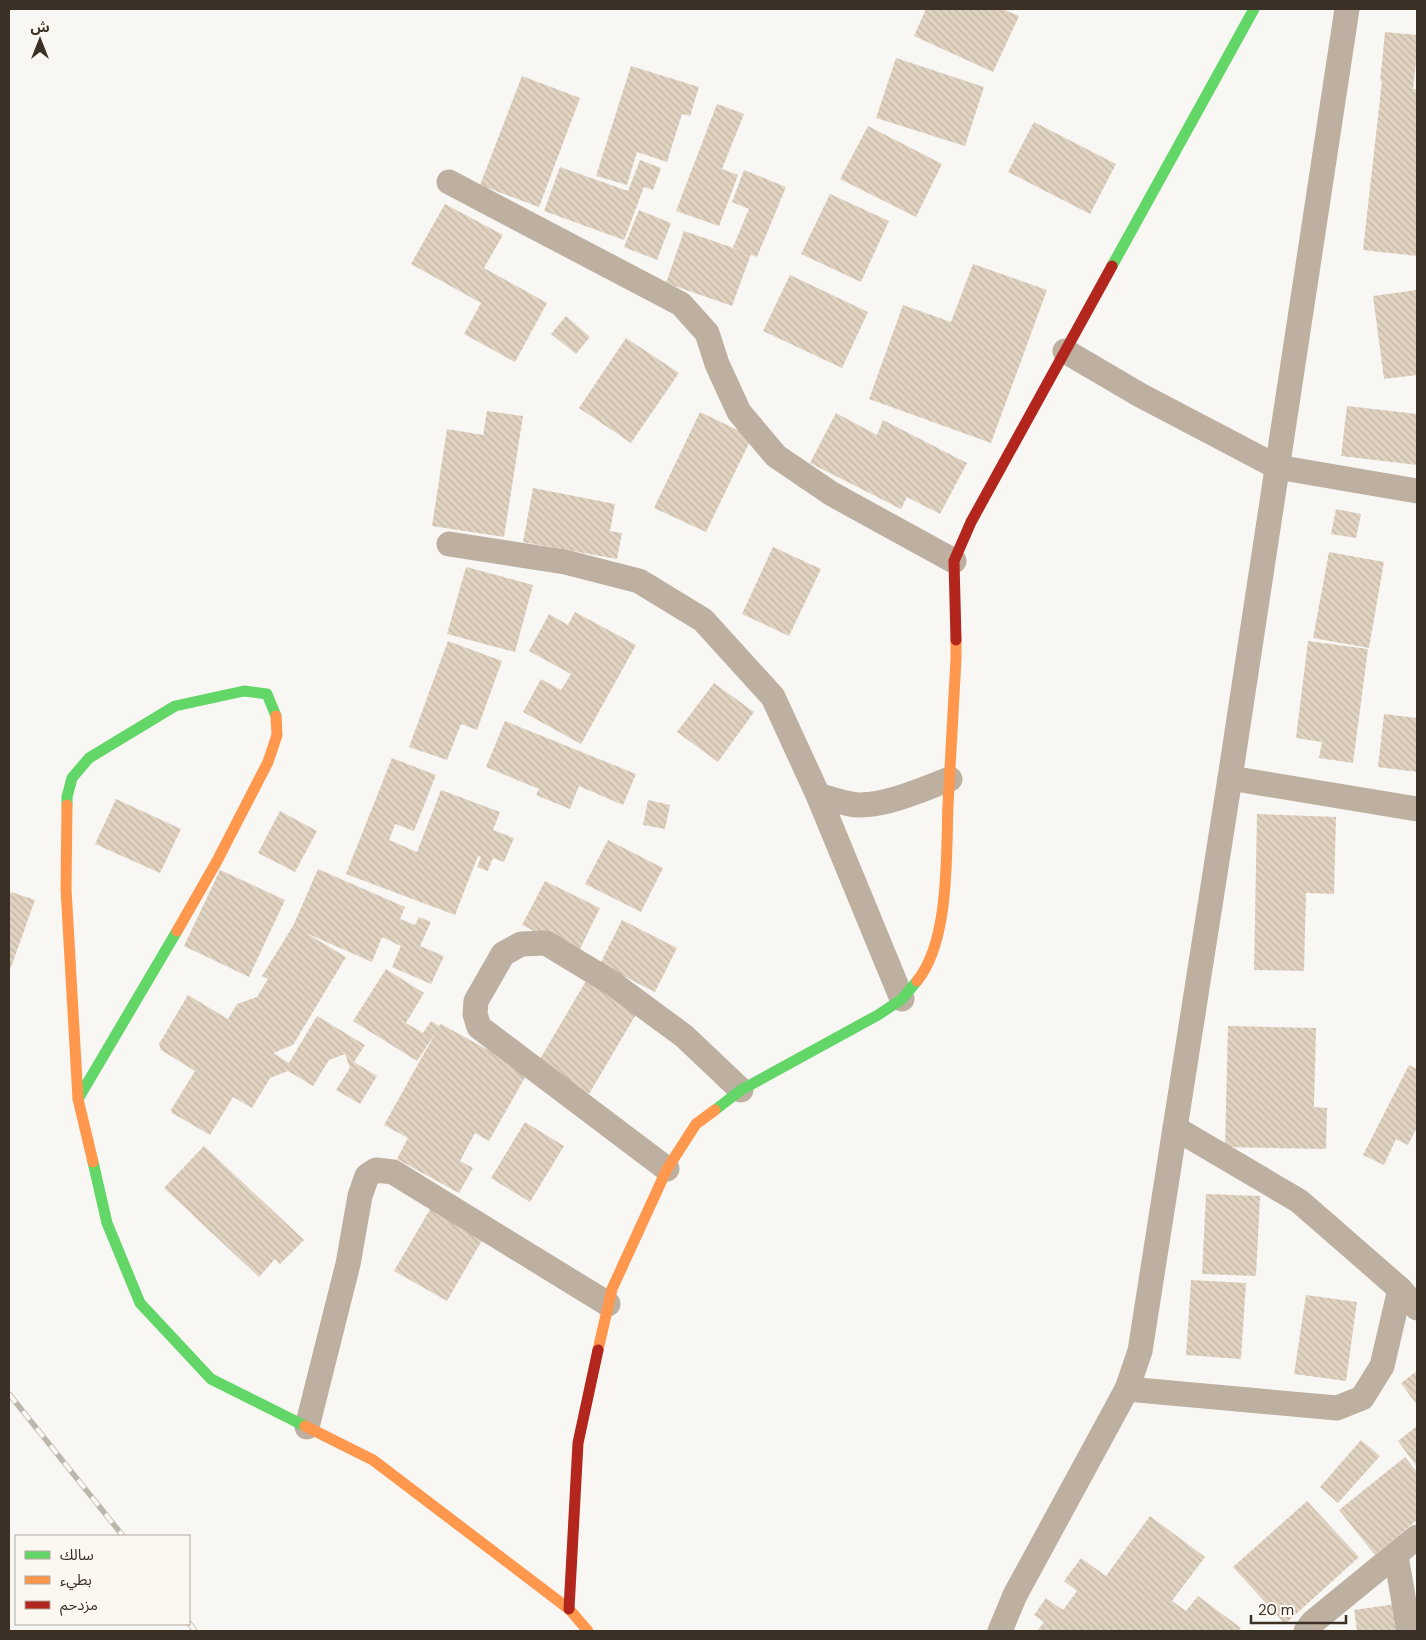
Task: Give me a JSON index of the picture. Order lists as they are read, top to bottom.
{
  "legend": ["سالك", "بطيء", "مزدحم"],
  "scale_bar": "20 m",
  "north": "top"
}
